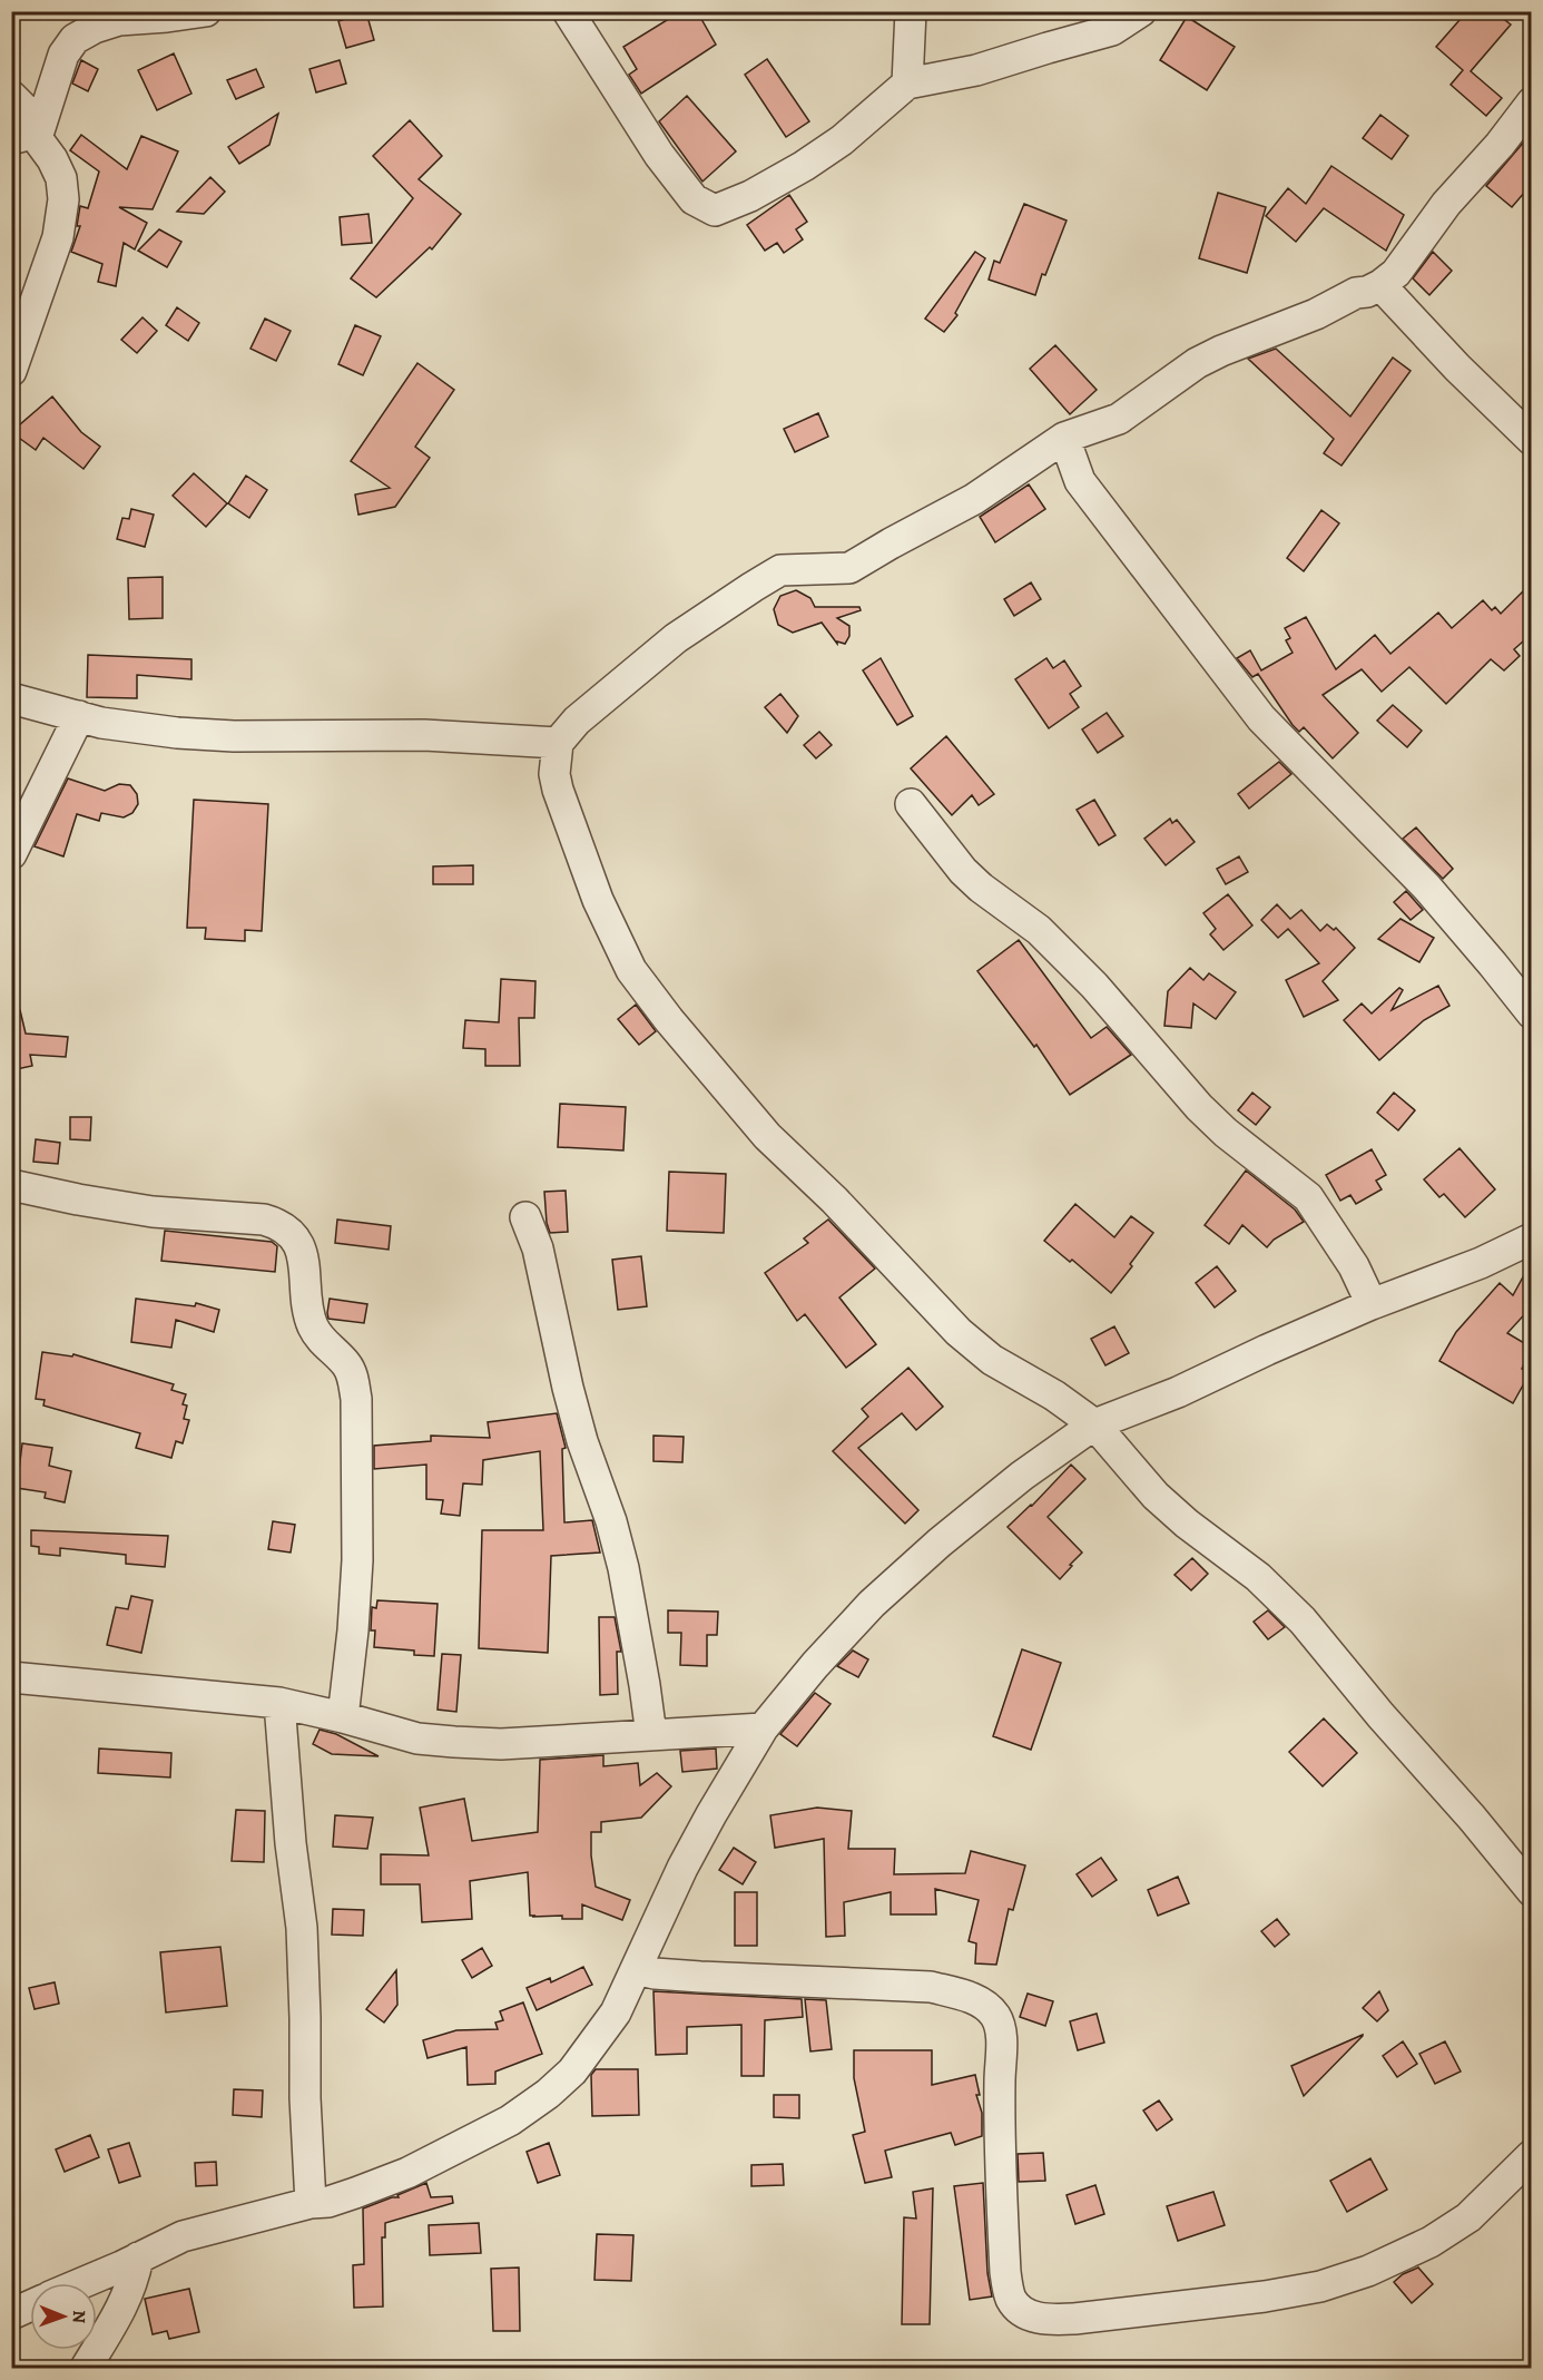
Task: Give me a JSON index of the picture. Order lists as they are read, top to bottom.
{
  "north": "right"
}
